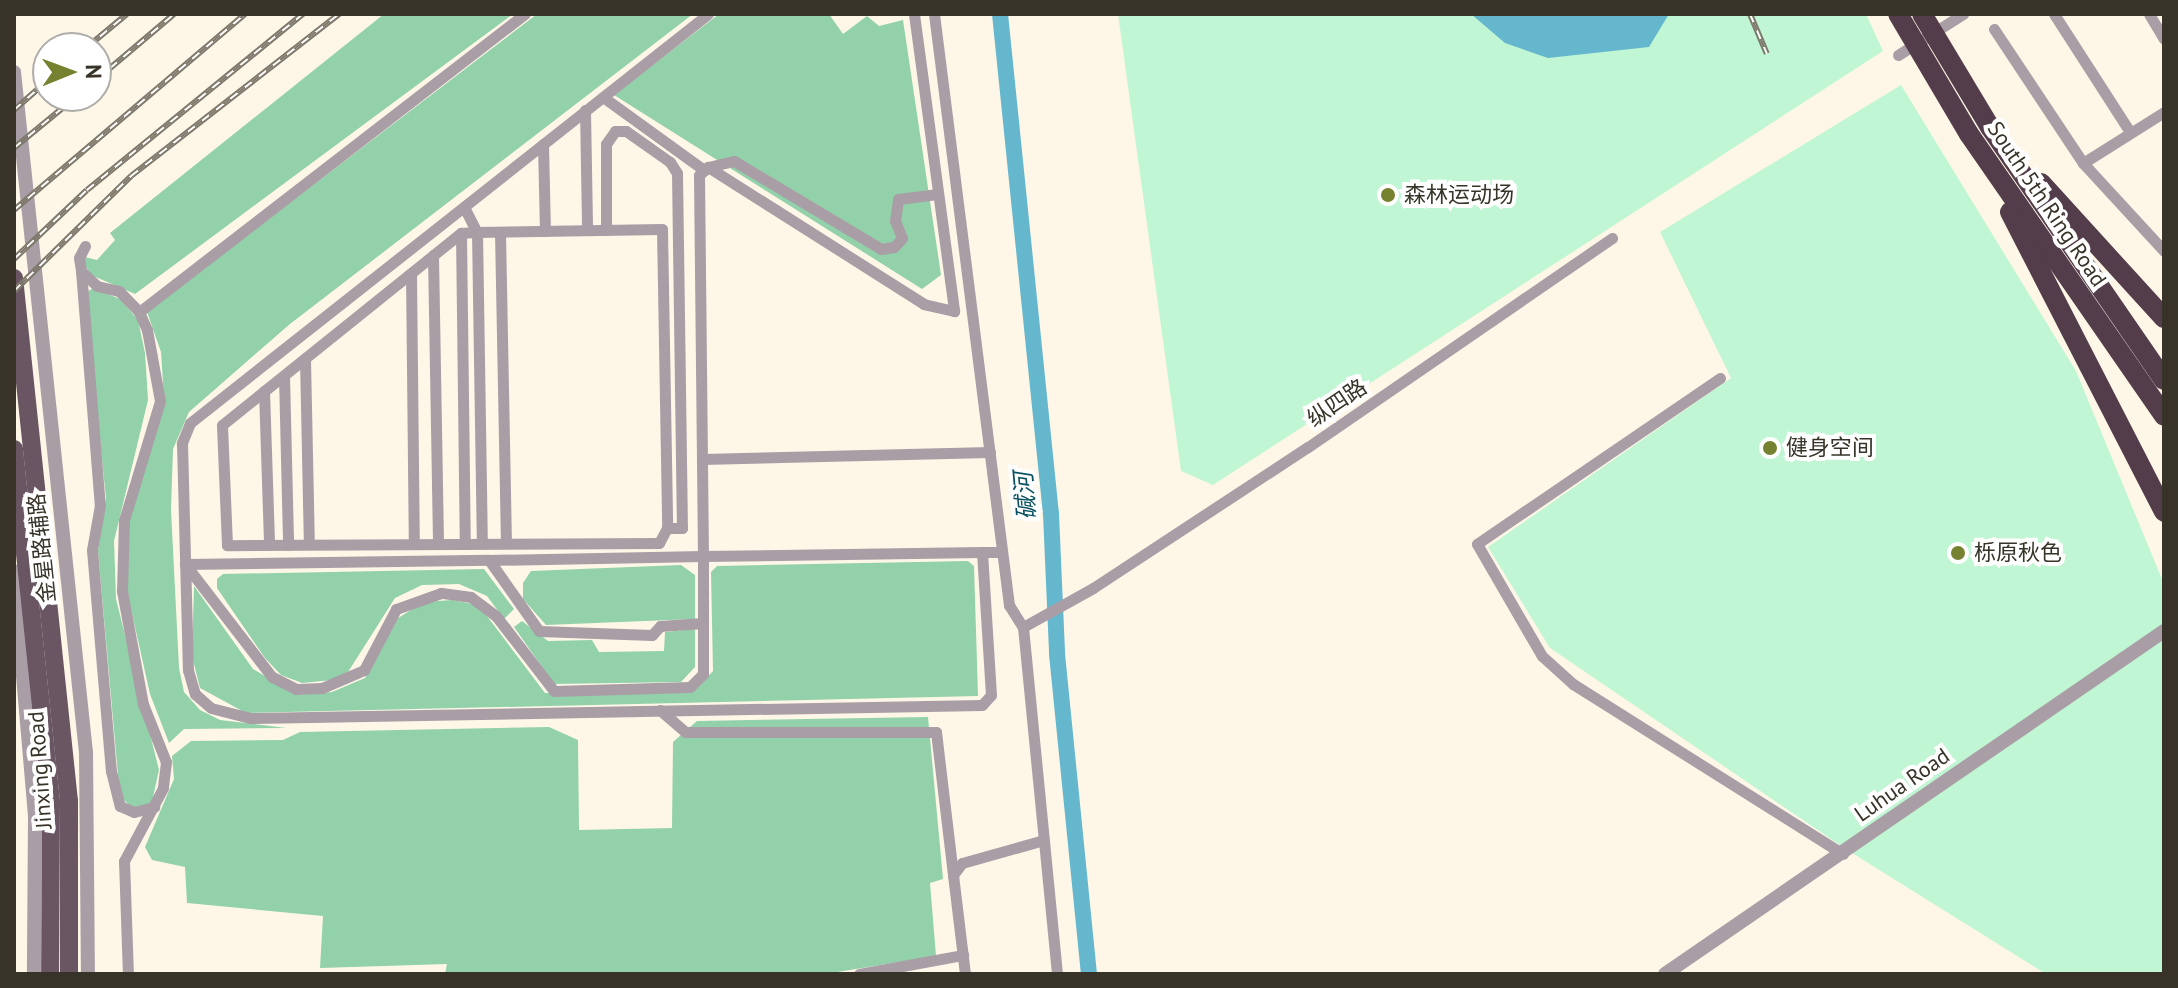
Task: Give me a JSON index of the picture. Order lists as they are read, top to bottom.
{
  "streets": {
    "highway": ["South 5th Ring Road"],
    "main road": ["Jinxing Road"],
    "street": ["纵四路", "金星路辅路", "Luhua Road"]
  },
  "water": ["碱河"],
  "places": ["森林运动场", "健身空间", "栎原秋色"],
  "north": "right"
}
